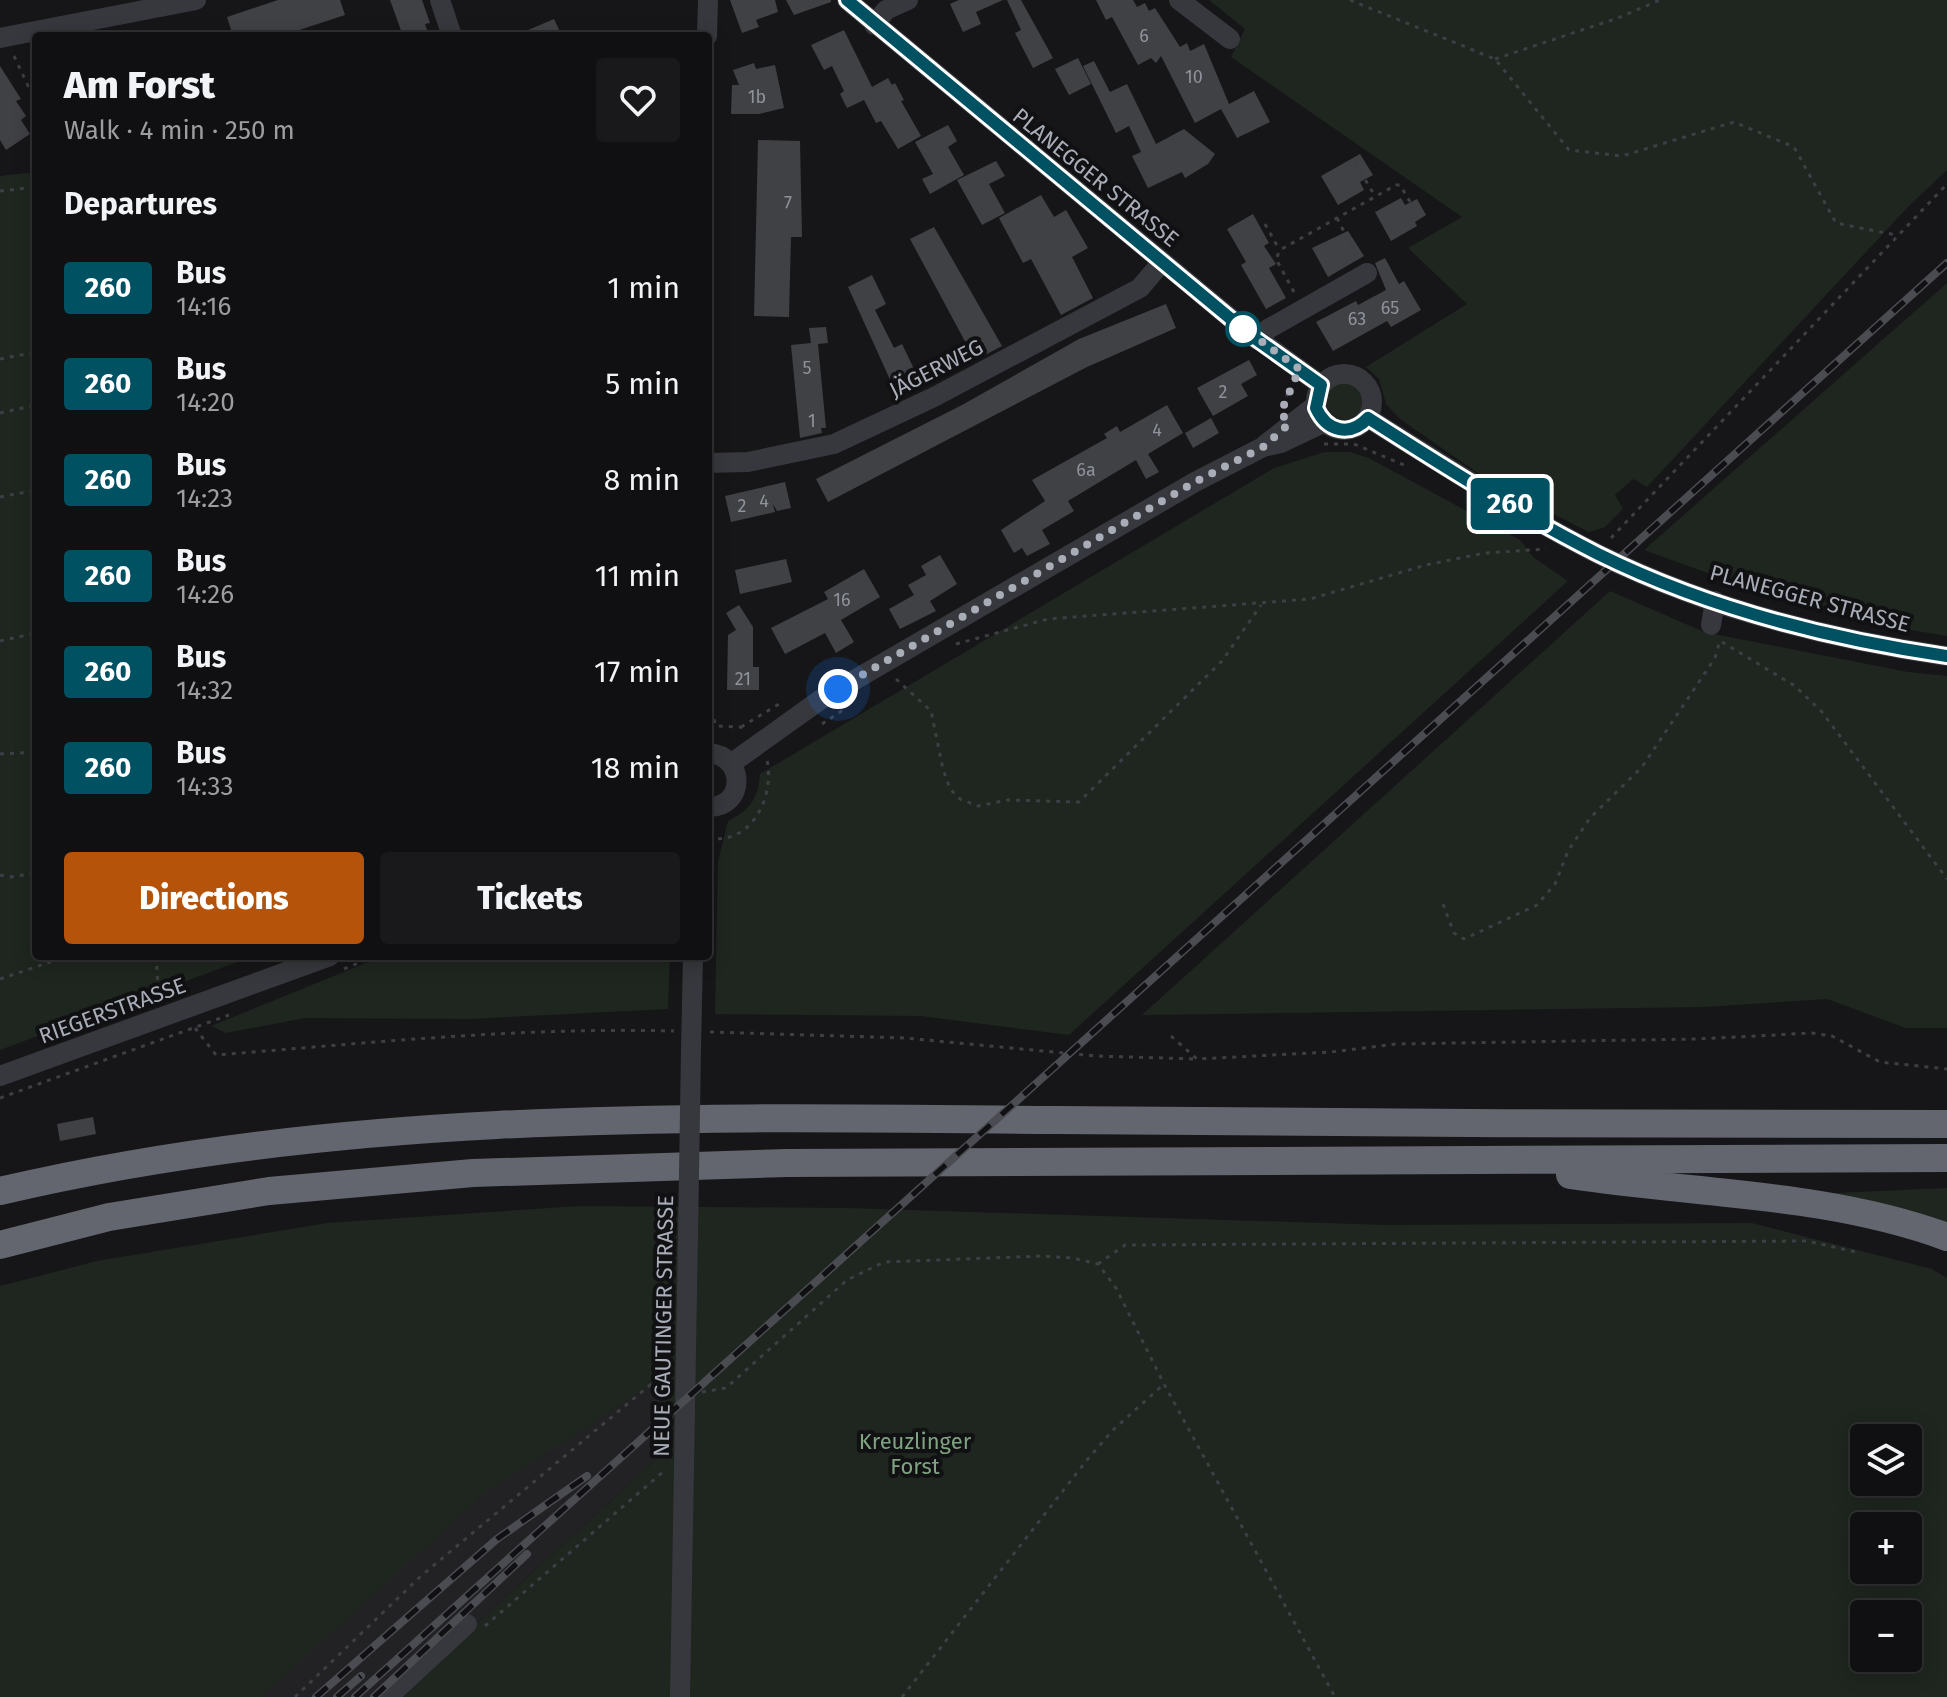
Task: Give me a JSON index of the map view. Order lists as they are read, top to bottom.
{
  "streets": {
    "street": [
      "PLANEGGER STRASSE",
      "JÄGERWEG",
      "RIEGERSTRASSE",
      "NEUE GAUTINGER STRASSE"
    ]
  },
  "crossings": [
    ["PLANEGGER STRASSE", "JÄGERWEG"]
  ],
  "parks": ["Kreuzlinger Forst"],
  "lines": ["bus line 260"],
  "house_numbers": [
    "6",
    "10",
    "1b",
    "7",
    "65",
    "63",
    "5",
    "2",
    "1",
    "4",
    "6a",
    "4",
    "2",
    "16",
    "21"
  ],
  "page": {
    "on_map": "260",
    "heading": [
      ["Am Forst", "Walk · 4 min · 250 m"],
      "Departures"
    ],
    "list": [
      {
        "mark": "260",
        "name": "Bus",
        "note": "14:16",
        "value": "1 min"
      },
      {
        "mark": "260",
        "name": "Bus",
        "note": "14:20",
        "value": "5 min"
      },
      {
        "mark": "260",
        "name": "Bus",
        "note": "14:23",
        "value": "8 min"
      },
      {
        "mark": "260",
        "name": "Bus",
        "note": "14:26",
        "value": "11 min"
      },
      {
        "mark": "260",
        "name": "Bus",
        "note": "14:32",
        "value": "17 min"
      },
      {
        "mark": "260",
        "name": "Bus",
        "note": "14:33",
        "value": "18 min"
      }
    ],
    "buttons": ["Directions", "Tickets"],
    "map_buttons": ["+", "−"]
  }
}
